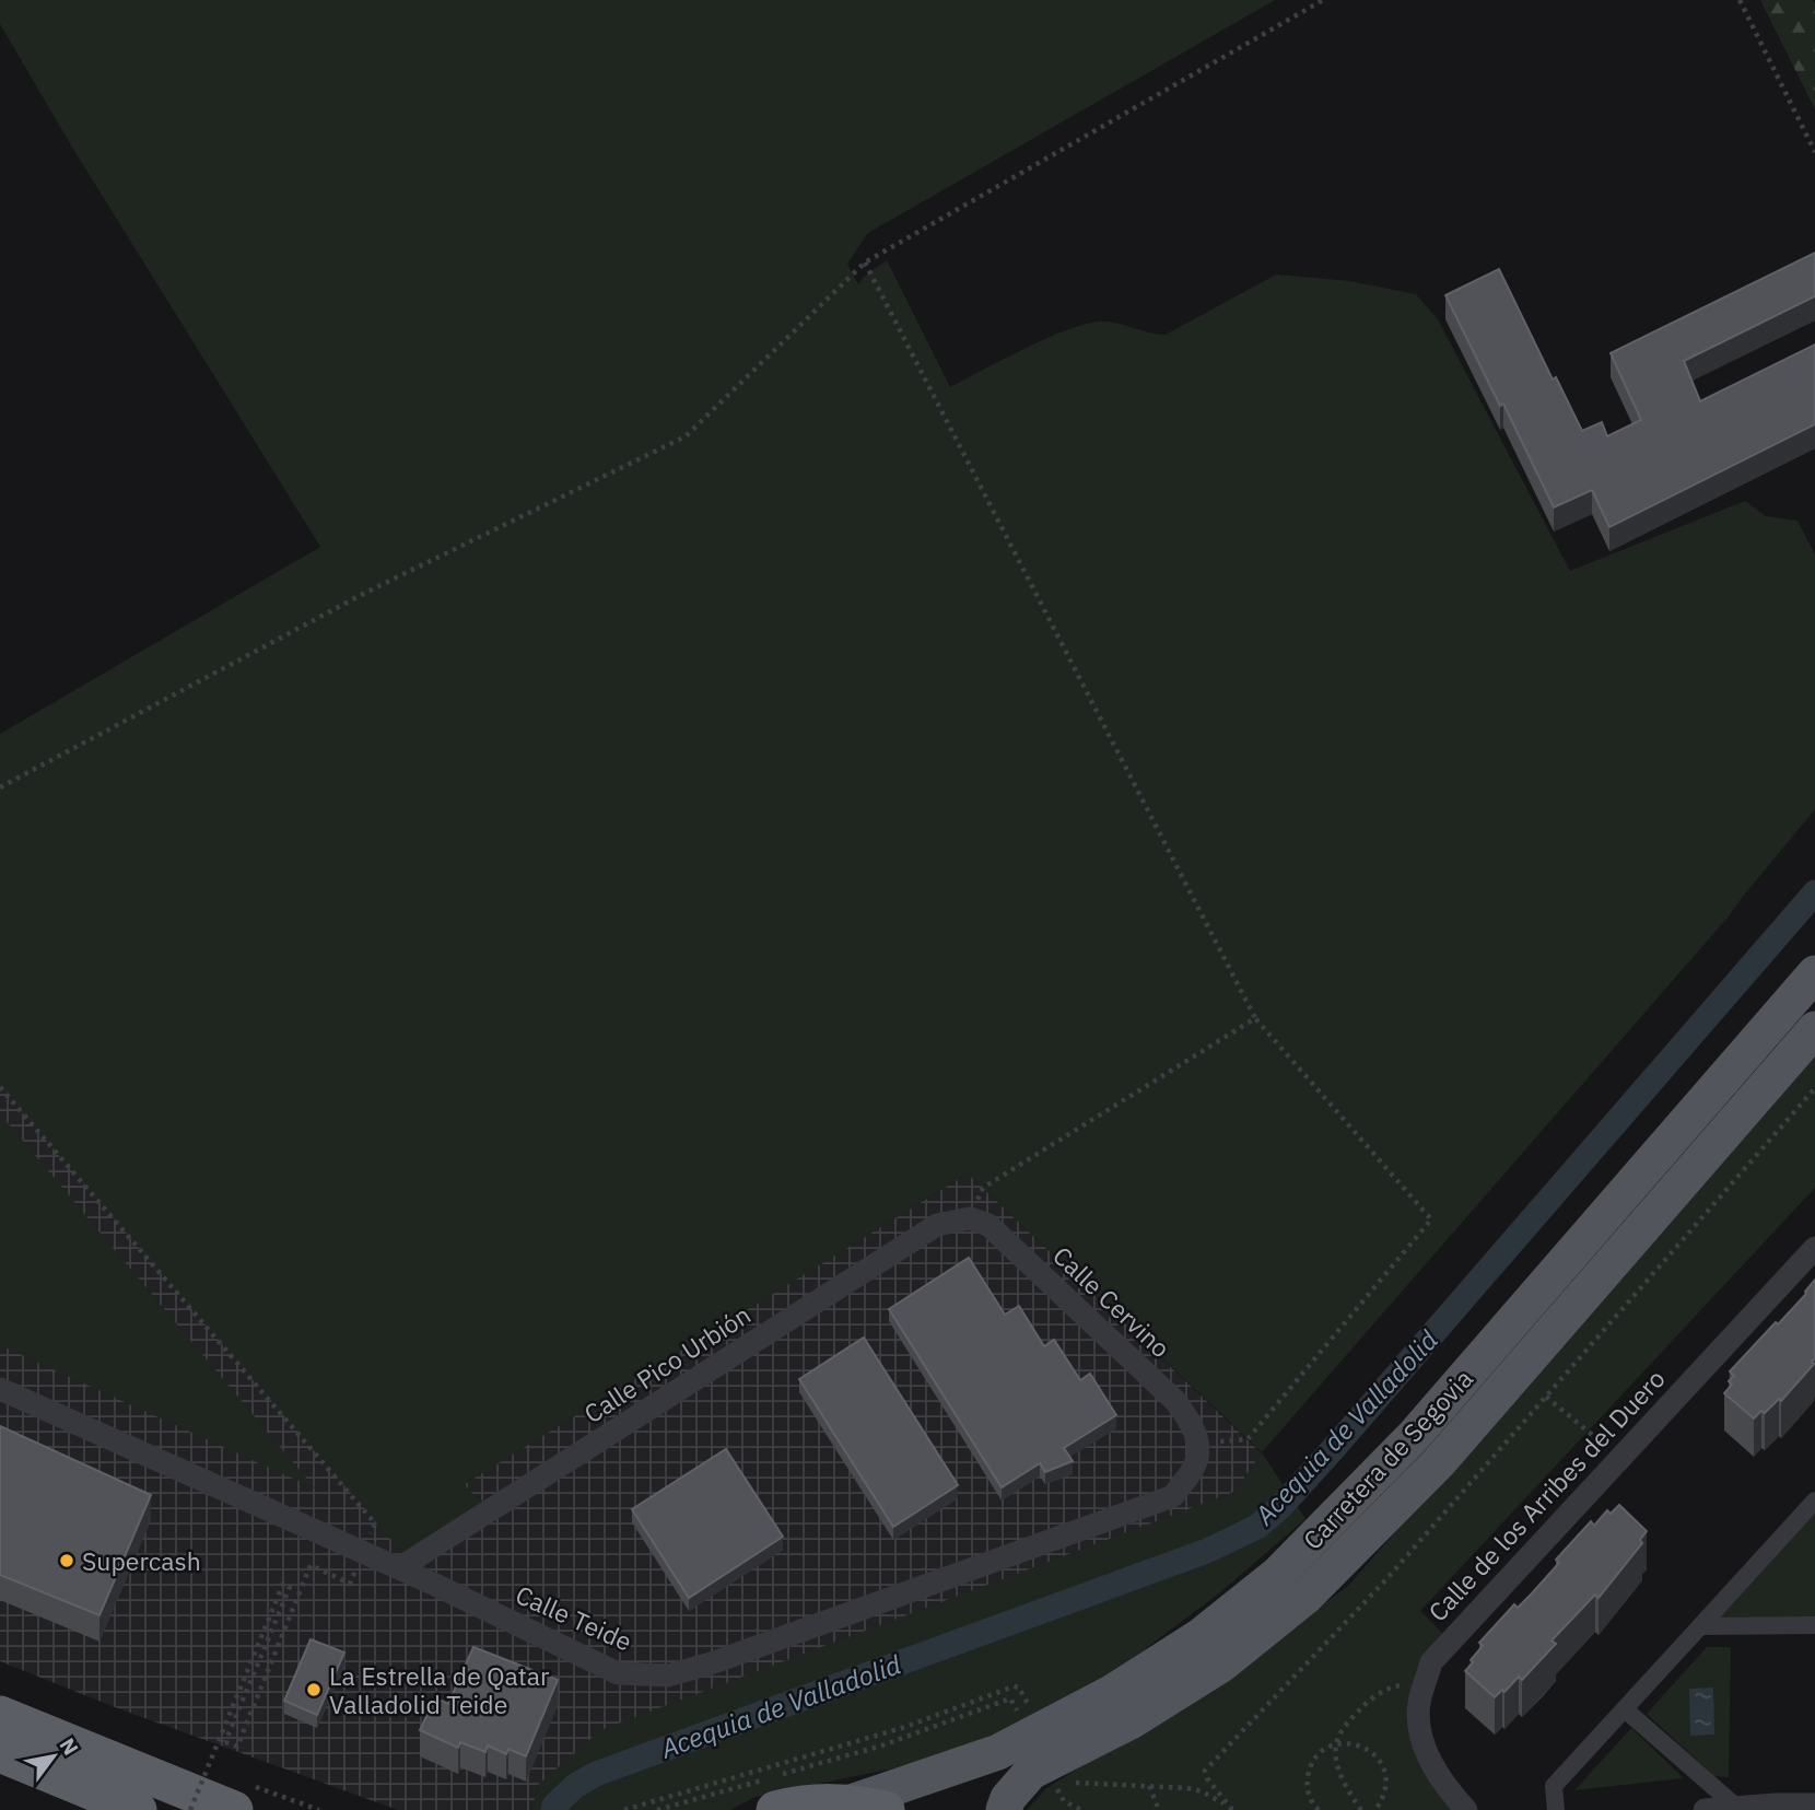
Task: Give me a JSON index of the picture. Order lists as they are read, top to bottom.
{
  "streets": {
    "main road": ["Carretera de Segovia"],
    "street": [
      "Calle Cervino",
      "Calle Pico Urbión",
      "Calle de los Arribes del Duero",
      "Calle Teide"
    ]
  },
  "crossings": [
    ["Calle Cervino", "Calle Pico Urbión"],
    ["Calle Cervino", "Calle Teide"],
    ["Calle Pico Urbión", "Calle Teide"]
  ],
  "water": ["Acequia de Valladolid"],
  "places": ["Supercash", "La Estrella de Qatar Valladolid Teide"],
  "north": "top right"
}
